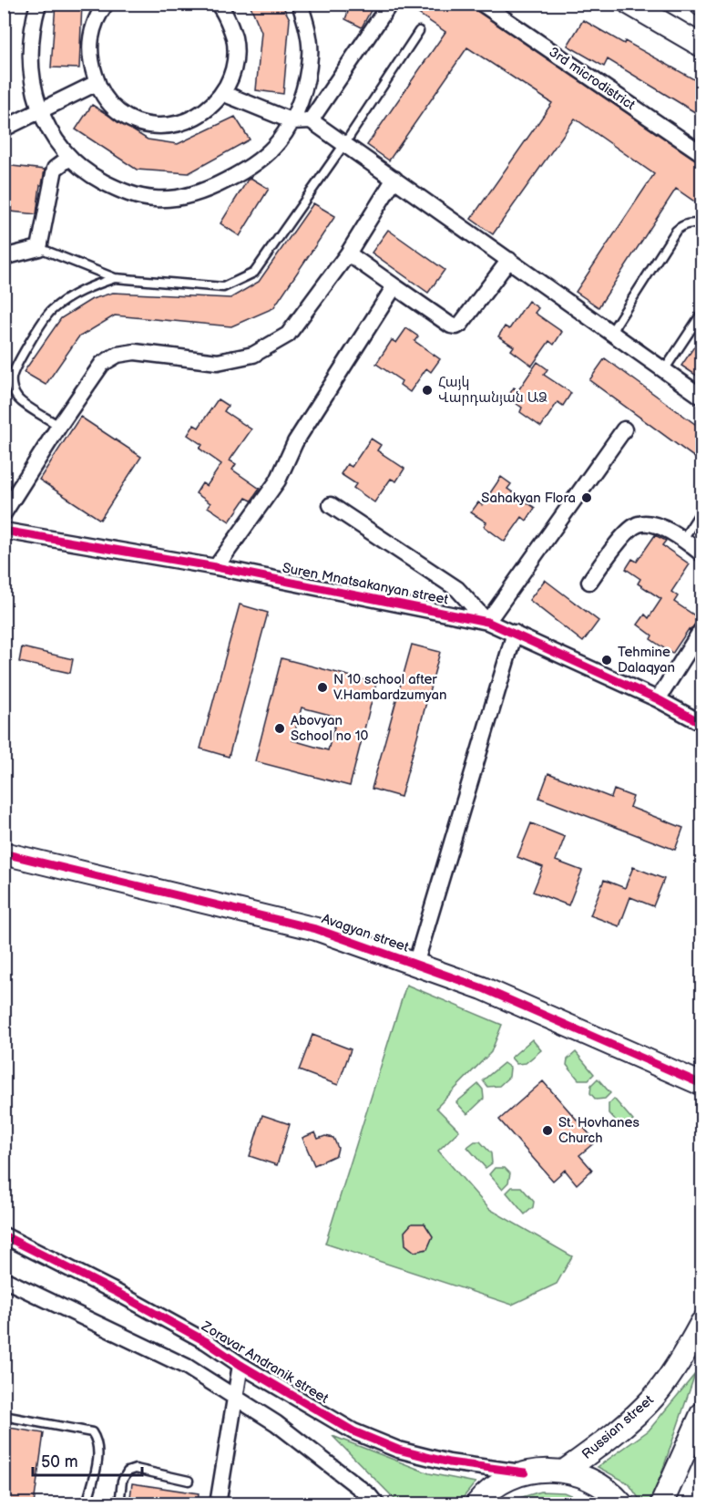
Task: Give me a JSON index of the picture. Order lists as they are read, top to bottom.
{
  "streets": {
    "street": [
      "3rd microdistrict",
      "Suren Mnatsakanyan street",
      "Avagyan street",
      "Zoravar Andranik street",
      "Russian street"
    ]
  },
  "places": [
    "Հայկ Վարդանյան ԱՁ",
    "Sahakyan Flora",
    "Tehmine Dalaqyan",
    "N 10 school after V.Hambardzumyan",
    "Abovyan School no 10",
    "St. Hovhanes Church"
  ],
  "scale_bar": "50 m"
}
